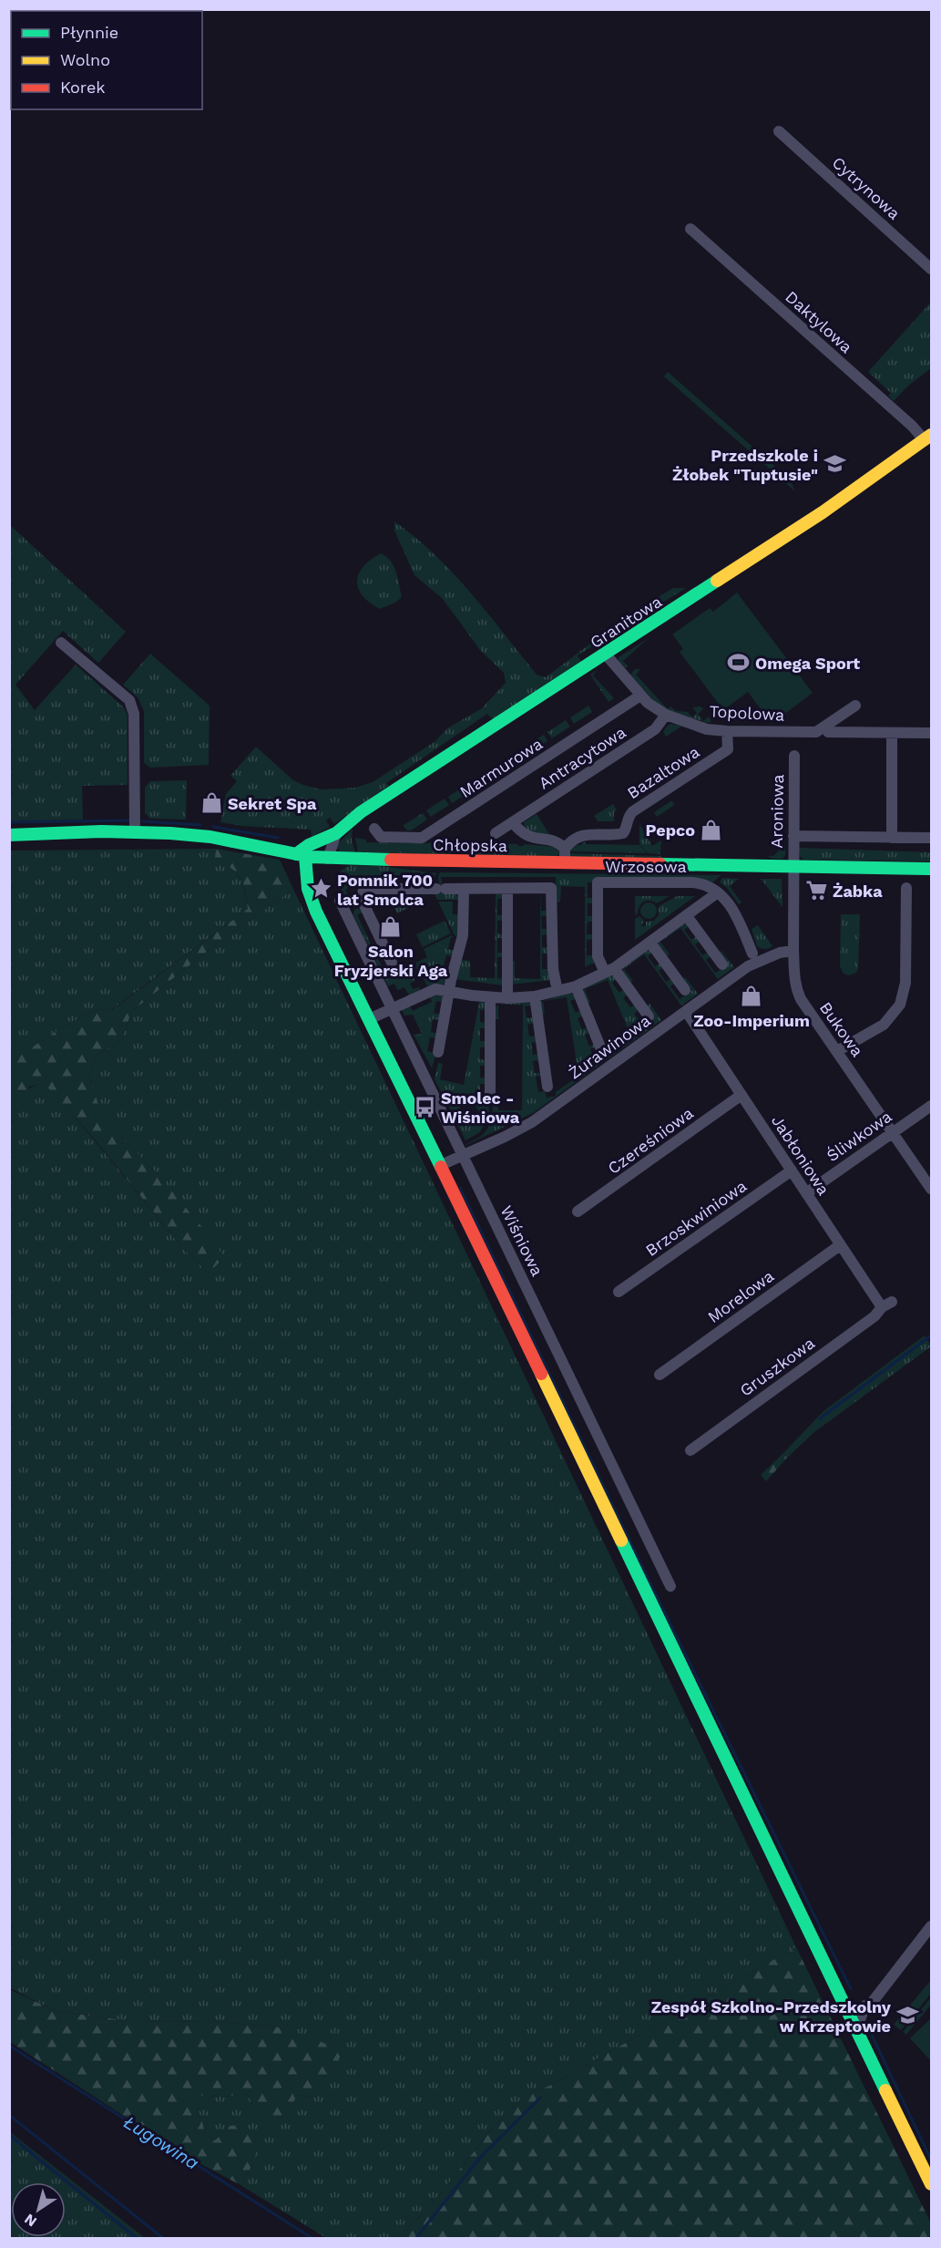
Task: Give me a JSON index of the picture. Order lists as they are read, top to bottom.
{
  "streets": {
    "street": [
      "Cytrynowa",
      "Daktylowa",
      "Granitowa",
      "Topolowa",
      "Antracytowa",
      "Marmurowa",
      "Bazaltowa",
      "Aroniowa",
      "Chłopska",
      "Wrzosowa",
      "Bukowa",
      "Żurawinowa",
      "Śliwkowa",
      "Czereśniowa",
      "Jabłoniowa",
      "Brzoskwiniowa",
      "Wiśniowa",
      "Morelowa",
      "Gruszkowa"
    ]
  },
  "crossings": [
    ["Daktylowa", "Granitowa"],
    ["Granitowa", "Topolowa"],
    ["Granitowa", "Chłopska"],
    ["Topolowa", "Antracytowa"],
    ["Topolowa", "Marmurowa"],
    ["Topolowa", "Bazaltowa"],
    ["Aroniowa", "Chłopska"],
    ["Aroniowa", "Bukowa"],
    ["Chłopska", "Bukowa"],
    ["Bukowa", "Żurawinowa"],
    ["Bukowa", "Śliwkowa"],
    ["Żurawinowa", "Jabłoniowa"],
    ["Żurawinowa", "Wiśniowa"],
    ["Śliwkowa", "Jabłoniowa"],
    ["Czereśniowa", "Jabłoniowa"],
    ["Jabłoniowa", "Brzoskwiniowa"],
    ["Jabłoniowa", "Morelowa"],
    ["Jabłoniowa", "Gruszkowa"]
  ],
  "water": ["Ługowina"],
  "places": {
    "school or university": ["Przedszkole i Żłobek \"Tuptusie\"", "Zespół Szkolno-Przedszkolny w Krzeptowie"],
    "sports": ["Omega Sport"],
    "shop": [
      "Sekret Spa",
      "Pepco",
      "Salon Fryzjerski Aga",
      "Zoo-Imperium"
    ],
    "place": ["Pomnik 700 lat Smolca"],
    "supermarket": ["Żabka"],
    "bus stop": ["Smolec - Wiśniowa"]
  },
  "legend": ["Płynnie", "Wolno", "Korek"],
  "north": "bottom left"
}
